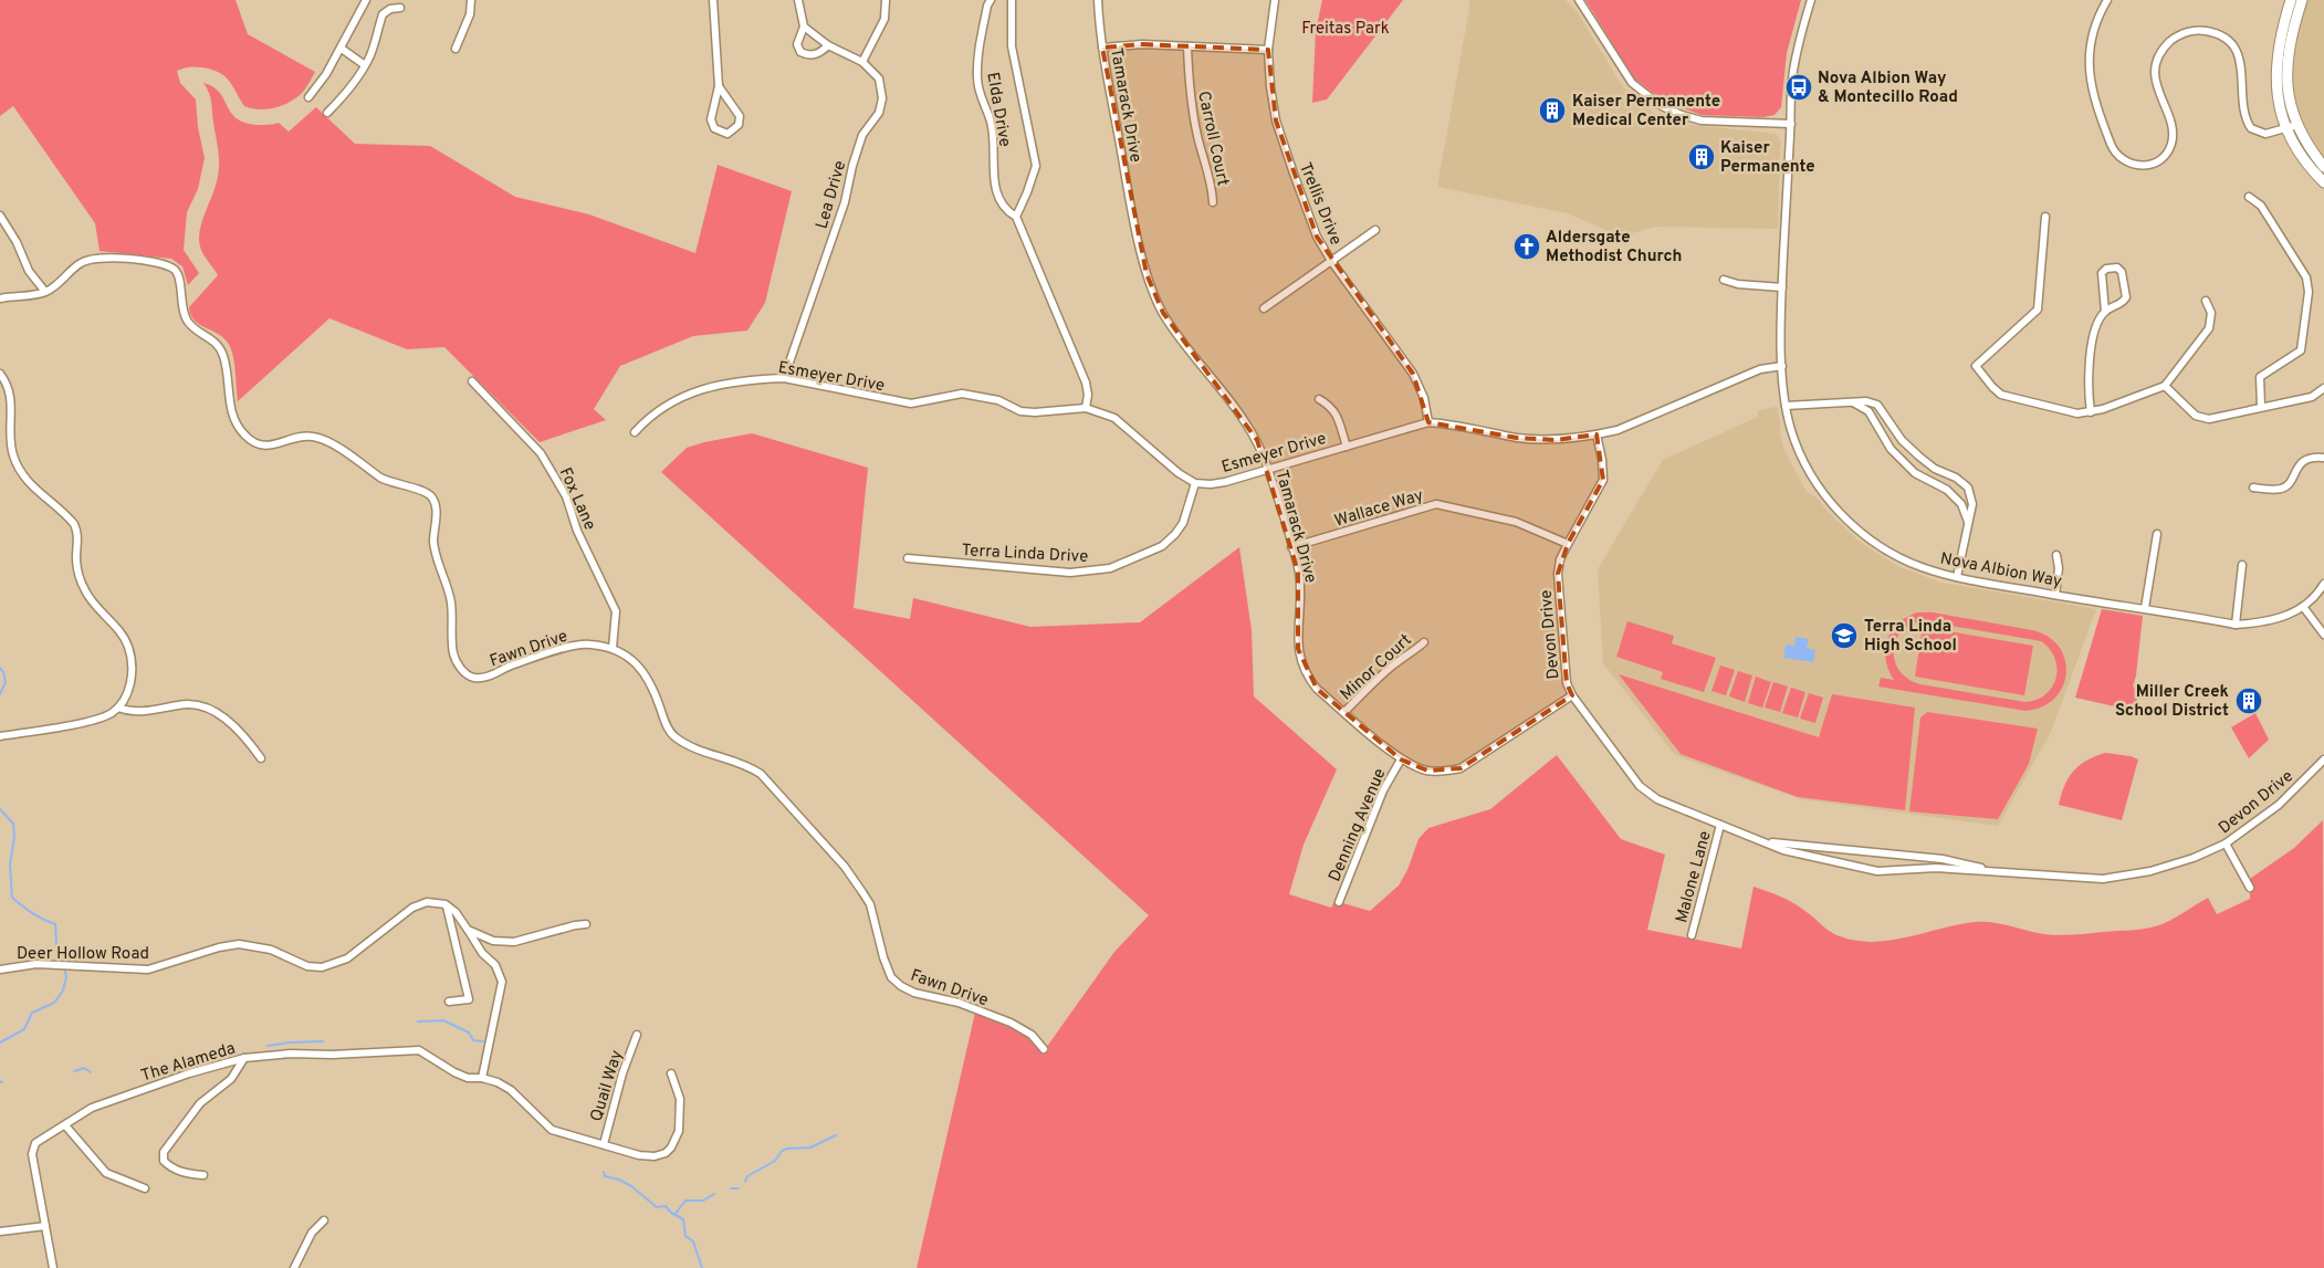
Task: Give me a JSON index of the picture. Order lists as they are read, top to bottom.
{
  "streets": {
    "street": [
      "Tamarack Drive",
      "Elda Drive",
      "Carroll Court",
      "Lea Drive",
      "Trellis Drive",
      "Esmeyer Drive",
      "Fox Lane",
      "Wallace Way",
      "Terra Linda Drive",
      "Nova Albion Way",
      "Devon Drive",
      "Fawn Drive",
      "Minor Court",
      "Denning Avenue",
      "Malone Lane",
      "Deer Hollow Road",
      "The Alameda",
      "Quail Way"
    ]
  },
  "crossings": [
    ["Tamarack Drive", "Esmeyer Drive"],
    ["Tamarack Drive", "Wallace Way"],
    ["Tamarack Drive", "Devon Drive"],
    ["Tamarack Drive", "Minor Court"],
    ["Tamarack Drive", "Denning Avenue"],
    ["Elda Drive", "Esmeyer Drive"],
    ["Lea Drive", "Esmeyer Drive"],
    ["Trellis Drive", "Esmeyer Drive"],
    ["Esmeyer Drive", "Terra Linda Drive"],
    ["Esmeyer Drive", "Nova Albion Way"],
    ["Esmeyer Drive", "Devon Drive"],
    ["Fox Lane", "Fawn Drive"],
    ["Wallace Way", "Devon Drive"],
    ["Devon Drive", "Malone Lane"],
    ["The Alameda", "Quail Way"]
  ],
  "parks": ["Freitas Park"],
  "places": {
    "bus stop": ["Nova Albion Way & Montecillo Road"],
    "building": ["Kaiser Permanente Medical Center", "Kaiser Permanente", "Miller Creek School District"],
    "church": ["Aldersgate Methodist Church"],
    "school or university": ["Terra Linda High School"]
  }
}
